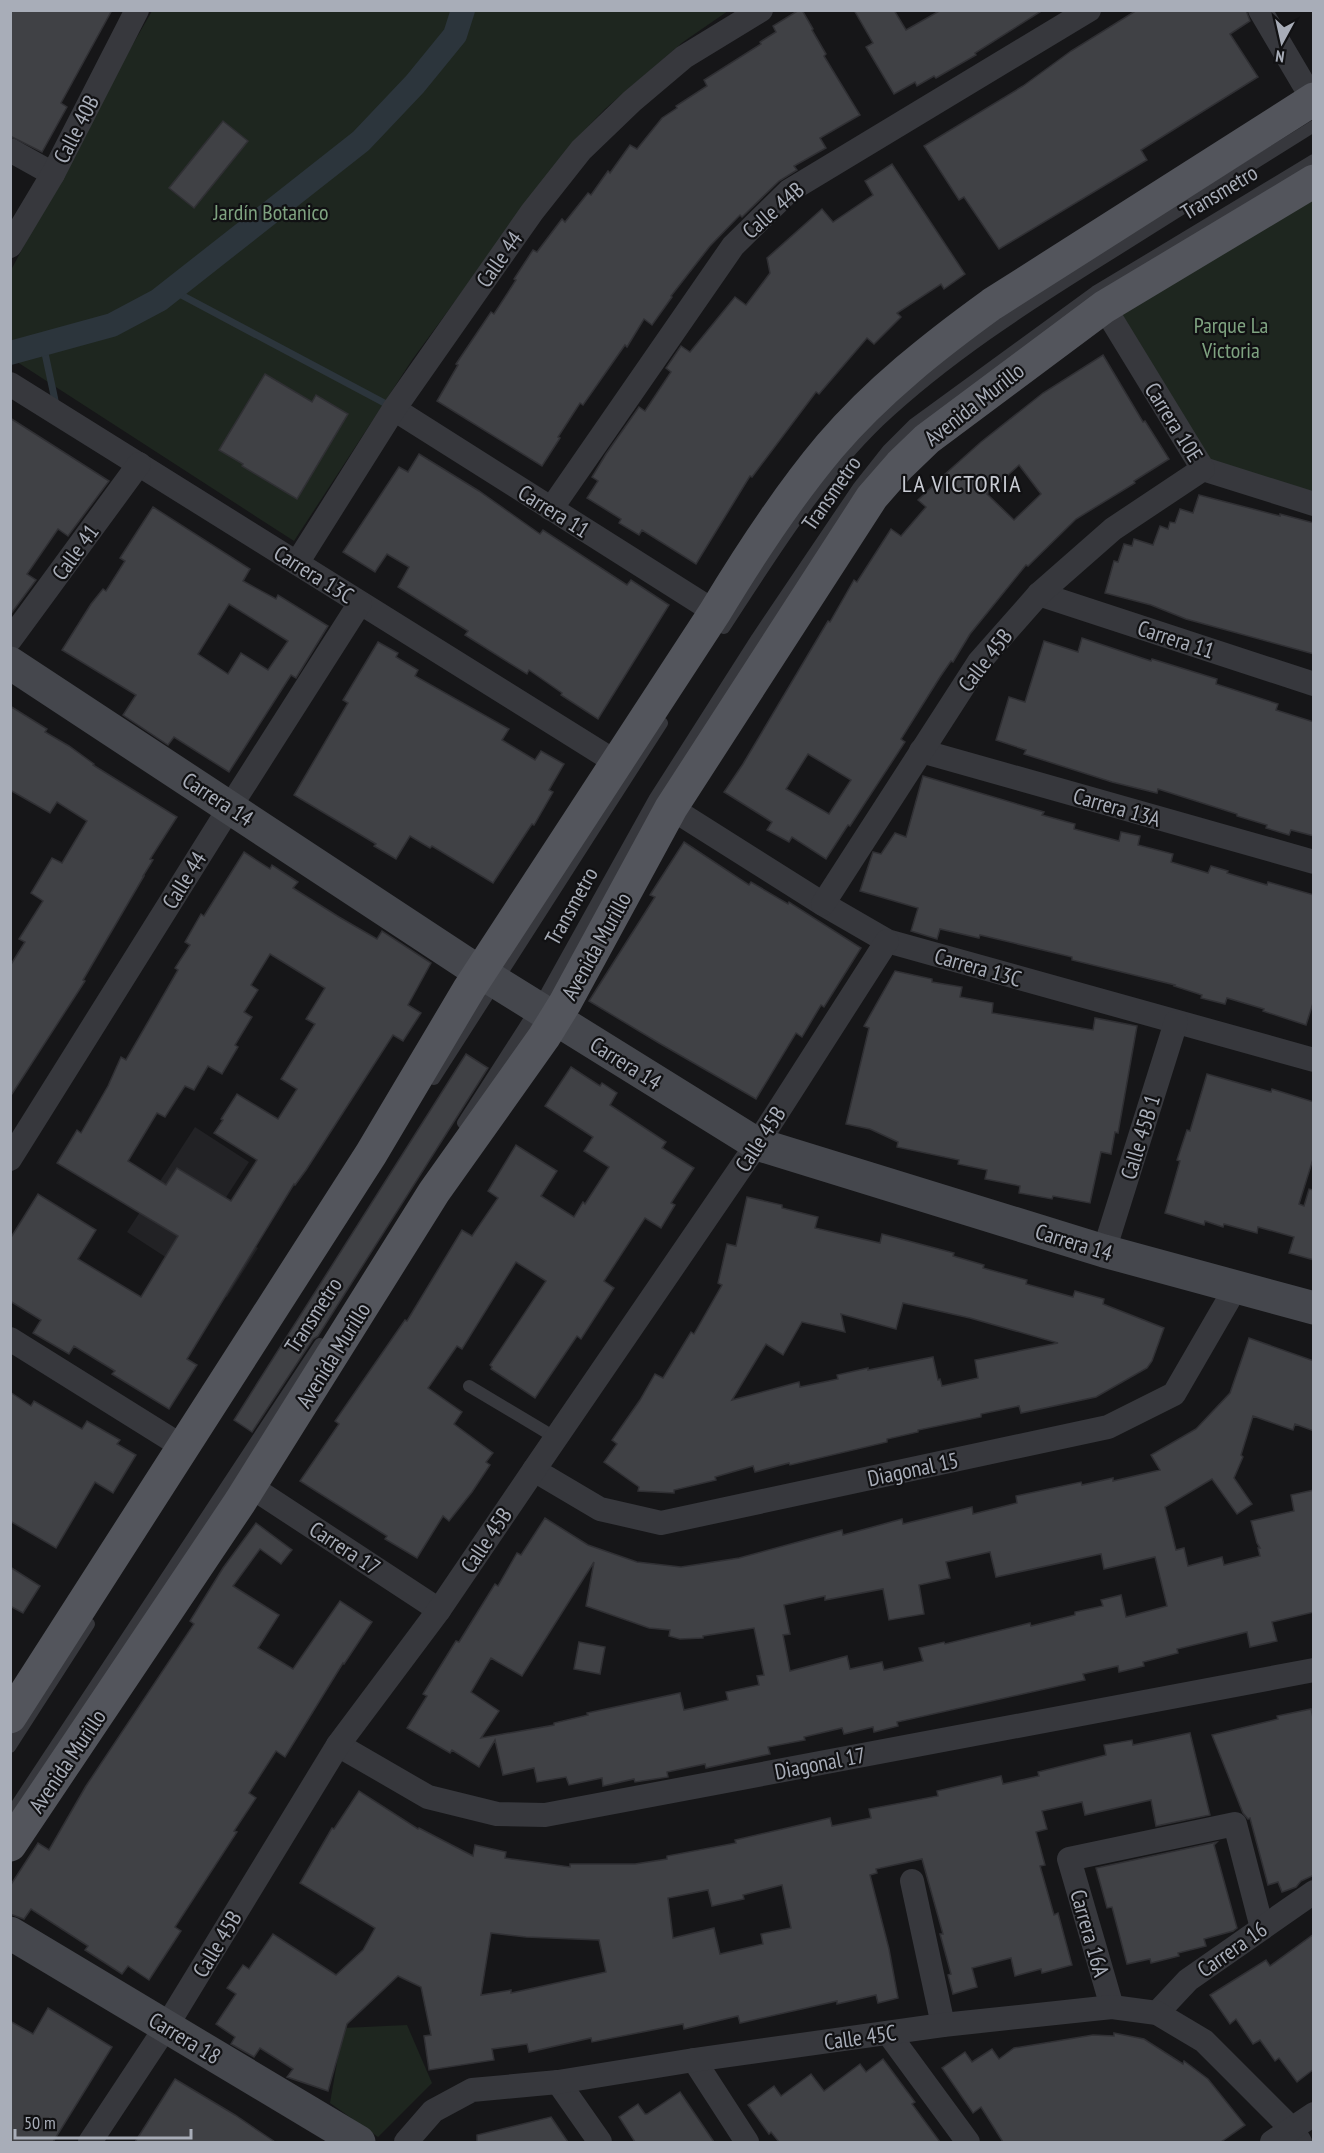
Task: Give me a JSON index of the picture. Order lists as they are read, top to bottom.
{
  "streets": {
    "main road": ["Avenida Murillo"],
    "street": [
      "Calle 40B",
      "Calle 44B",
      "Calle 44",
      "Carrera 10E",
      "Carrera 11",
      "Calle 41",
      "Carrera 13C",
      "Calle 45B",
      "Carrera 14",
      "Carrera 13A",
      "Calle 45B 1",
      "Diagonal 15",
      "Carrera 17",
      "Diagonal 17",
      "Carrera 16A",
      "Carrera 16",
      "Calle 45C",
      "Carrera 18"
    ],
    "lane": ["Transmetro"]
  },
  "crossings": [
    ["Transmetro", "Avenida Murillo"],
    ["Transmetro", "Carrera 11"],
    ["Transmetro", "Carrera 14"],
    ["Calle 44B", "Carrera 11"],
    ["Calle 44", "Carrera 11"],
    ["Calle 44", "Carrera 13C"],
    ["Calle 44", "Carrera 14"],
    ["Avenida Murillo", "Carrera 10E"],
    ["Avenida Murillo", "Carrera 13C"],
    ["Avenida Murillo", "Carrera 14"],
    ["Avenida Murillo", "Carrera 17"],
    ["Carrera 10E", "Calle 45B"],
    ["Carrera 11", "Calle 45B"],
    ["Calle 41", "Carrera 13C"],
    ["Carrera 13C", "Calle 45B"],
    ["Carrera 13C", "Calle 45B 1"],
    ["Calle 45B", "Carrera 14"],
    ["Calle 45B", "Carrera 13A"],
    ["Calle 45B", "Diagonal 15"],
    ["Calle 45B", "Carrera 17"],
    ["Calle 45B", "Diagonal 17"],
    ["Calle 45B", "Carrera 18"],
    ["Carrera 14", "Calle 45B 1"],
    ["Carrera 14", "Diagonal 15"],
    ["Carrera 16A", "Carrera 16"],
    ["Carrera 16A", "Calle 45C"],
    ["Carrera 16", "Calle 45C"]
  ],
  "districts": ["LA VICTORIA"],
  "parks": ["Jardín Botanico", "Parque La Victoria"],
  "scale_bar": "50 m",
  "north": "bottom"
}
